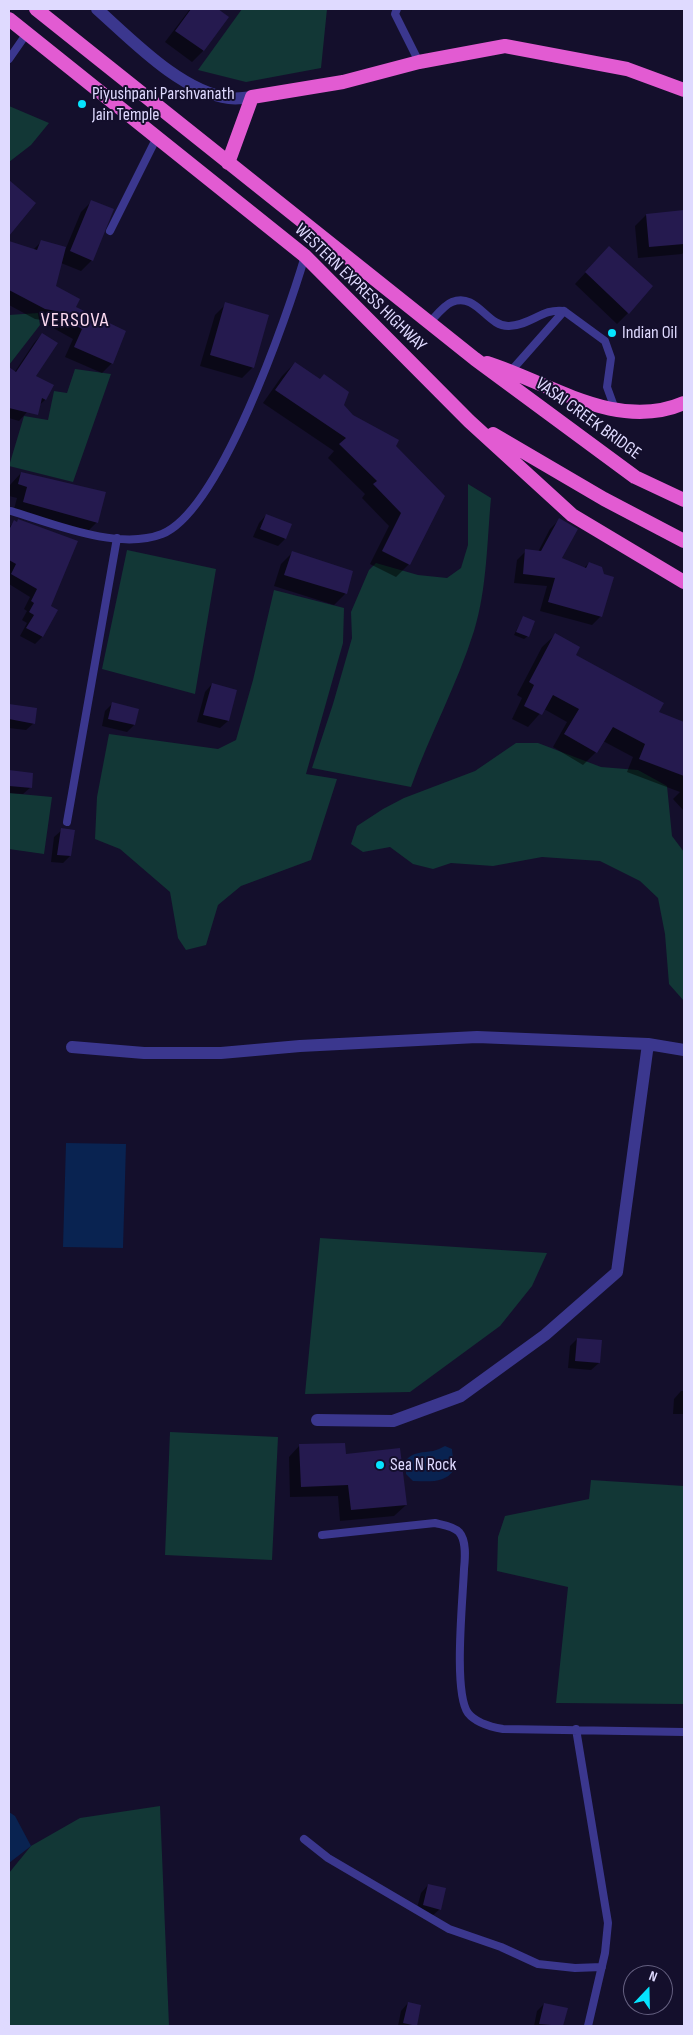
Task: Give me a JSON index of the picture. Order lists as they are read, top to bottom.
{
  "streets": {
    "highway": ["WESTERN EXPRESS HIGHWAY", "VASAI CREEK BRIDGE"]
  },
  "crossings": [
    ["WESTERN EXPRESS HIGHWAY", "VASAI CREEK BRIDGE"]
  ],
  "districts": ["VERSOVA"],
  "places": ["Piyushpani Parshvanath Jain Temple", "Indian Oil", "Sea N Rock"],
  "north": "top"
}
